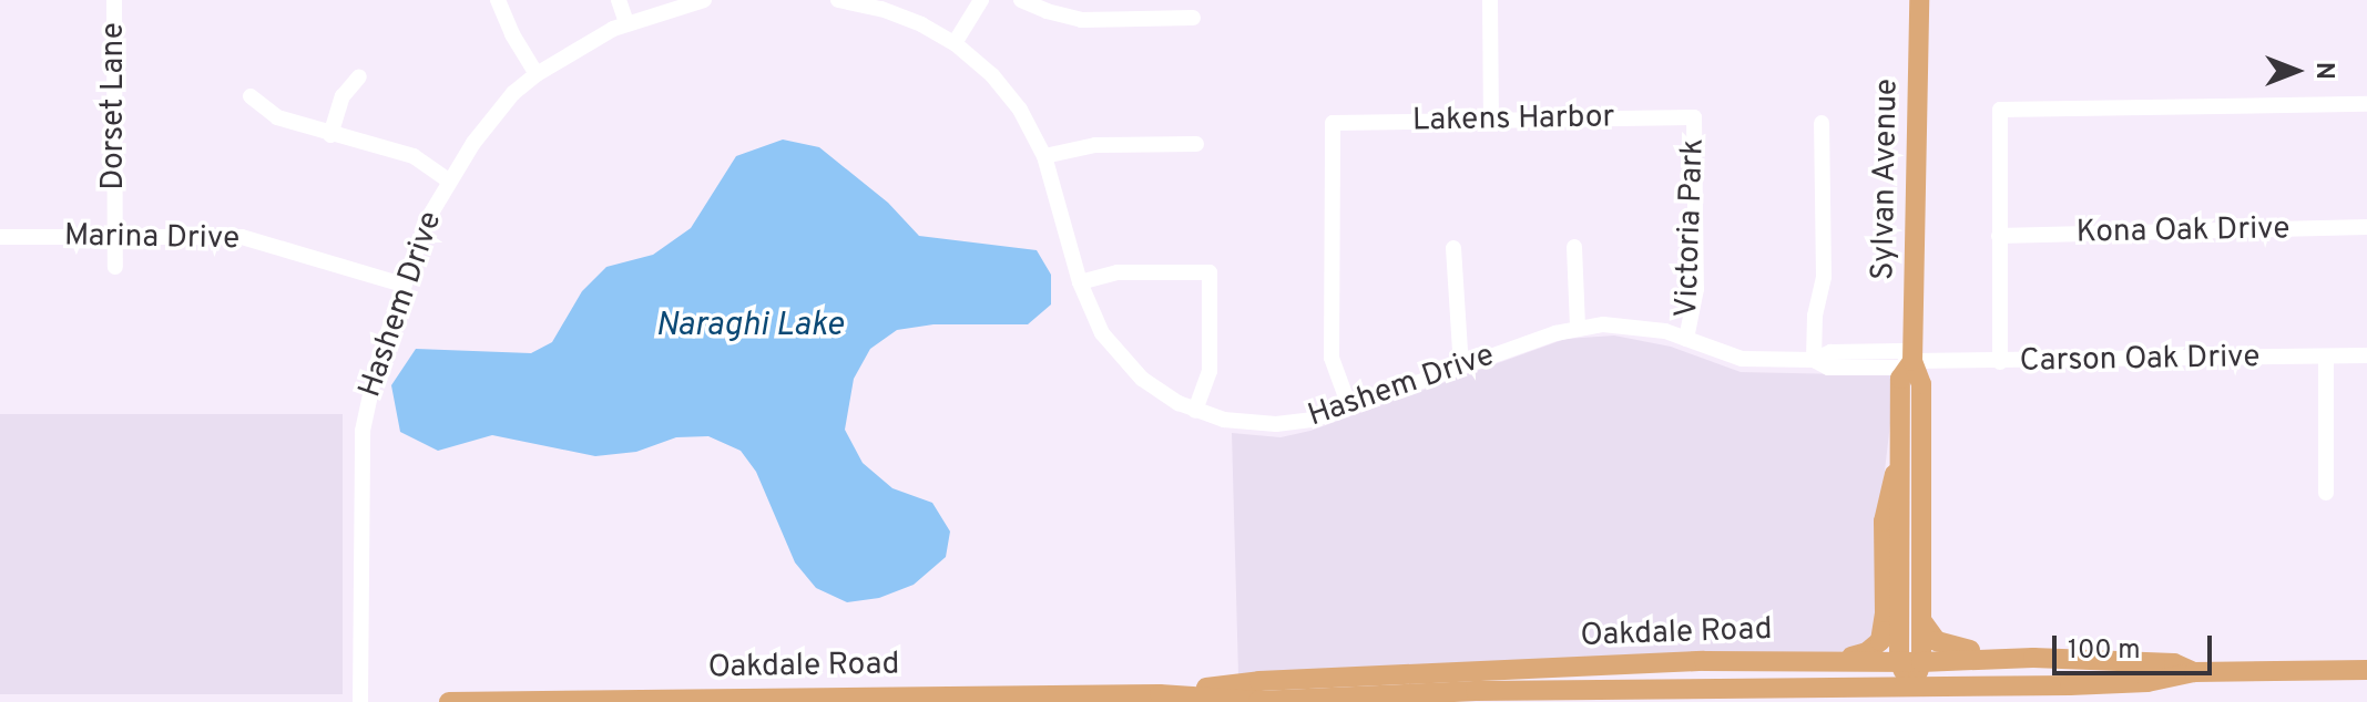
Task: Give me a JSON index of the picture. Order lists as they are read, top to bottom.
{
  "streets": {
    "main road": ["Sylvan Avenue", "Oakdale Road"],
    "street": [
      "Dorset Lane",
      "Lakens Harbor",
      "Victoria Park",
      "Kona Oak Drive",
      "Marina Drive",
      "Hashem Drive",
      "Carson Oak Drive"
    ]
  },
  "crossings": [
    ["Dorset Lane", "Marina Drive"],
    ["Lakens Harbor", "Victoria Park"],
    ["Lakens Harbor", "Hashem Drive"],
    ["Sylvan Avenue", "Carson Oak Drive"],
    ["Sylvan Avenue", "Oakdale Road"],
    ["Victoria Park", "Hashem Drive"],
    ["Marina Drive", "Hashem Drive"],
    ["Hashem Drive", "Carson Oak Drive"]
  ],
  "water": ["Naraghi Lake"],
  "scale_bar": "100 m",
  "north": "right"
}
